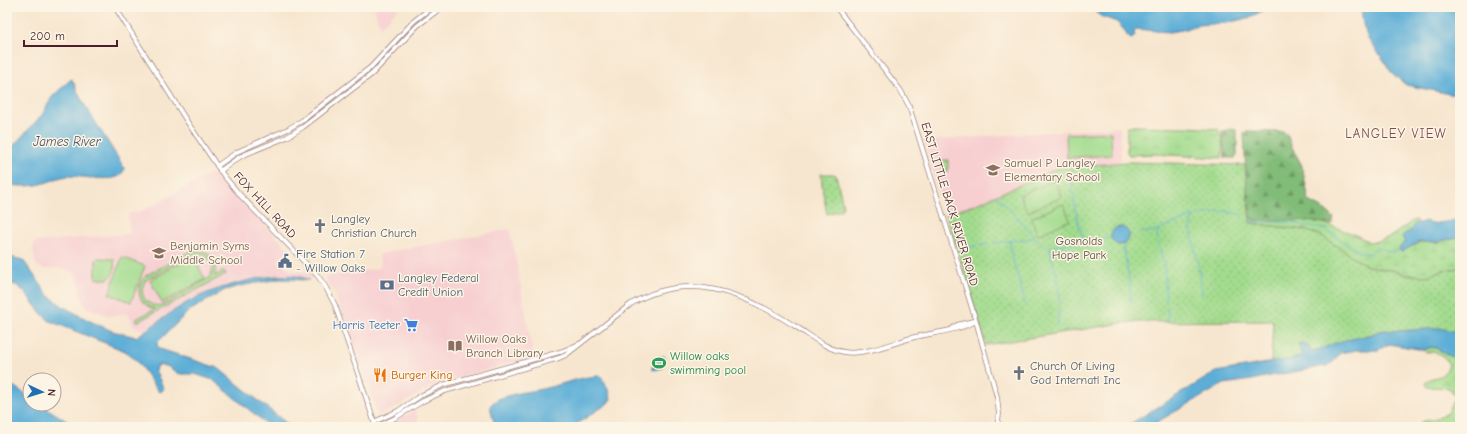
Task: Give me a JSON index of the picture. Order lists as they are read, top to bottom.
{
  "streets": {
    "street": ["EAST LITTLE BACK RIVER ROAD", "FOX HILL ROAD"]
  },
  "districts": ["LANGLEY VIEW"],
  "water": ["James River"],
  "parks": ["Gosnolds Hope Park"],
  "places": {
    "school or university": ["Samuel P Langley Elementary School", "Benjamin Syms Middle School"],
    "church": ["Langley Christian Church", "Church Of Living God Internatl Inc"],
    "public building": ["Fire Station 7 - Willow Oaks"],
    "bank": ["Langley Federal Credit Union"],
    "supermarket": ["Harris Teeter"],
    "library": ["Willow Oaks Branch Library"],
    "sports": ["Willow oaks swimming pool"],
    "restaurant": ["Burger King"]
  },
  "scale_bar": "200 m",
  "north": "right"
}
